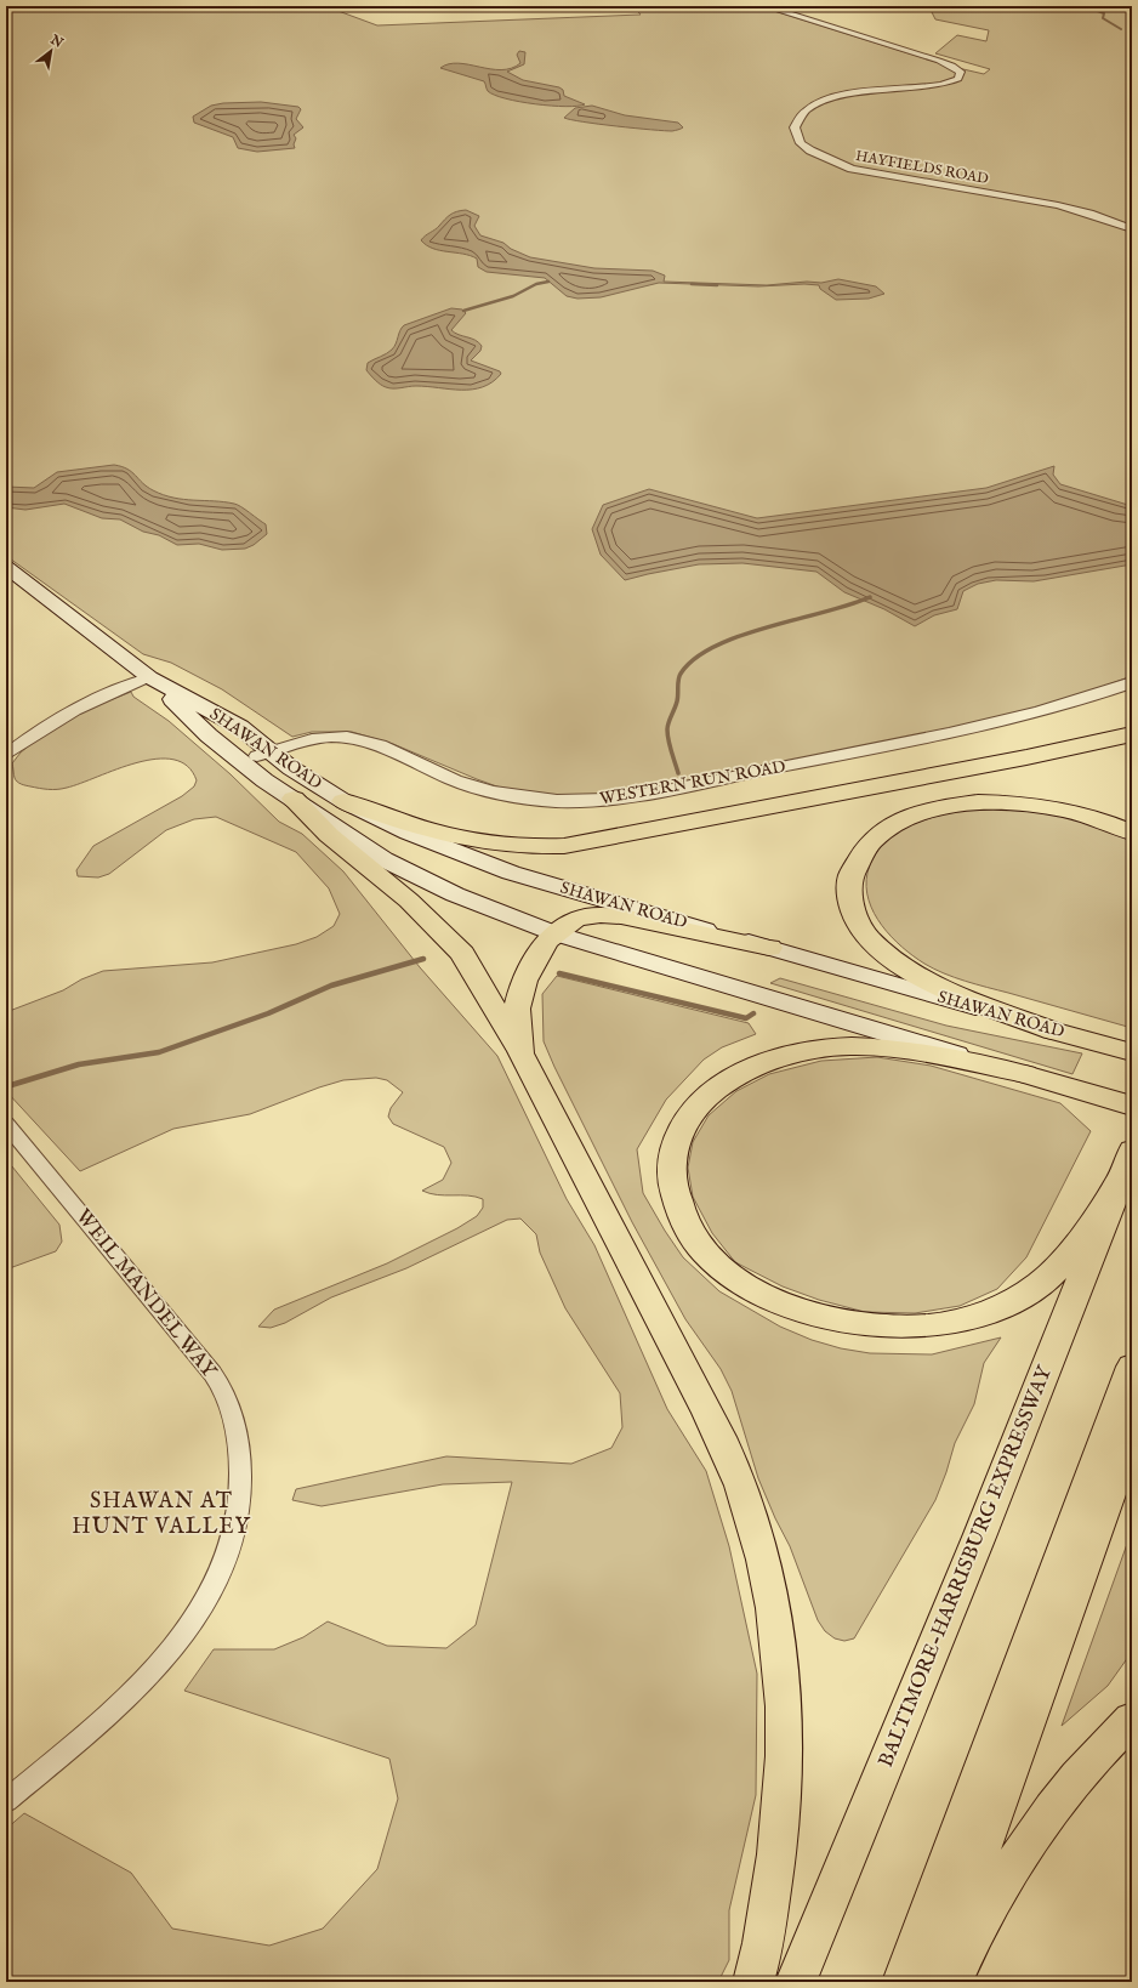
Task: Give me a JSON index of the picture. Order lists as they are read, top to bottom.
{
  "streets": {
    "main road": ["SHAWAN ROAD", "BALTIMORE-HARRISBURG EXPRESSWAY"],
    "street": ["HAYFIELDS ROAD", "WESTERN RUN ROAD", "WEIL MANDEL WAY"]
  },
  "crossings": [
    ["SHAWAN ROAD", "WESTERN RUN ROAD"]
  ],
  "districts": ["SHAWAN AT HUNT VALLEY"],
  "north": "top right"
}
